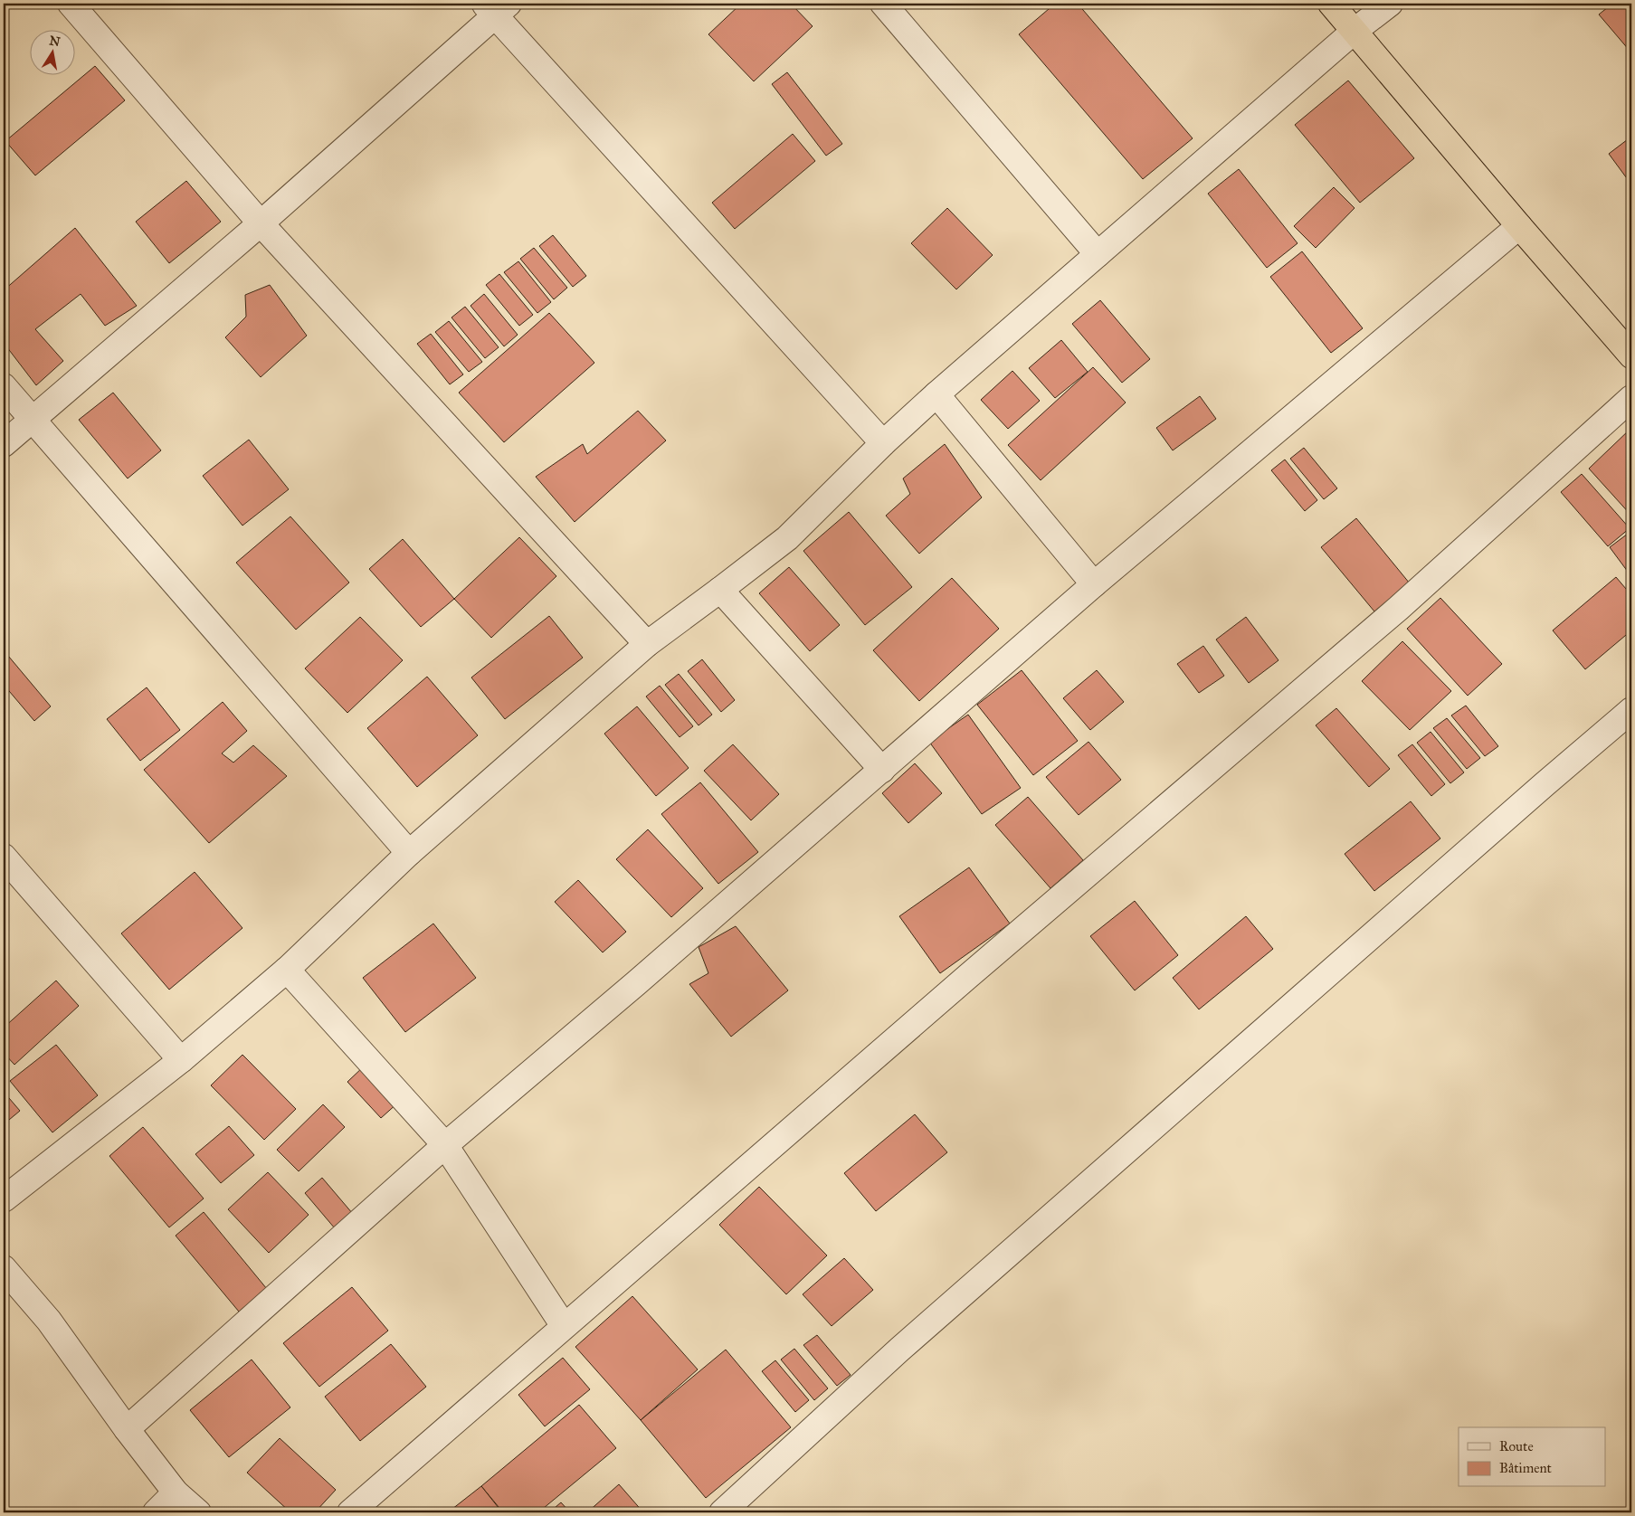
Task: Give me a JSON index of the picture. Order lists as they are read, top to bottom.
{
  "legend": ["Route", "Bâtiment"],
  "north": "top"
}
